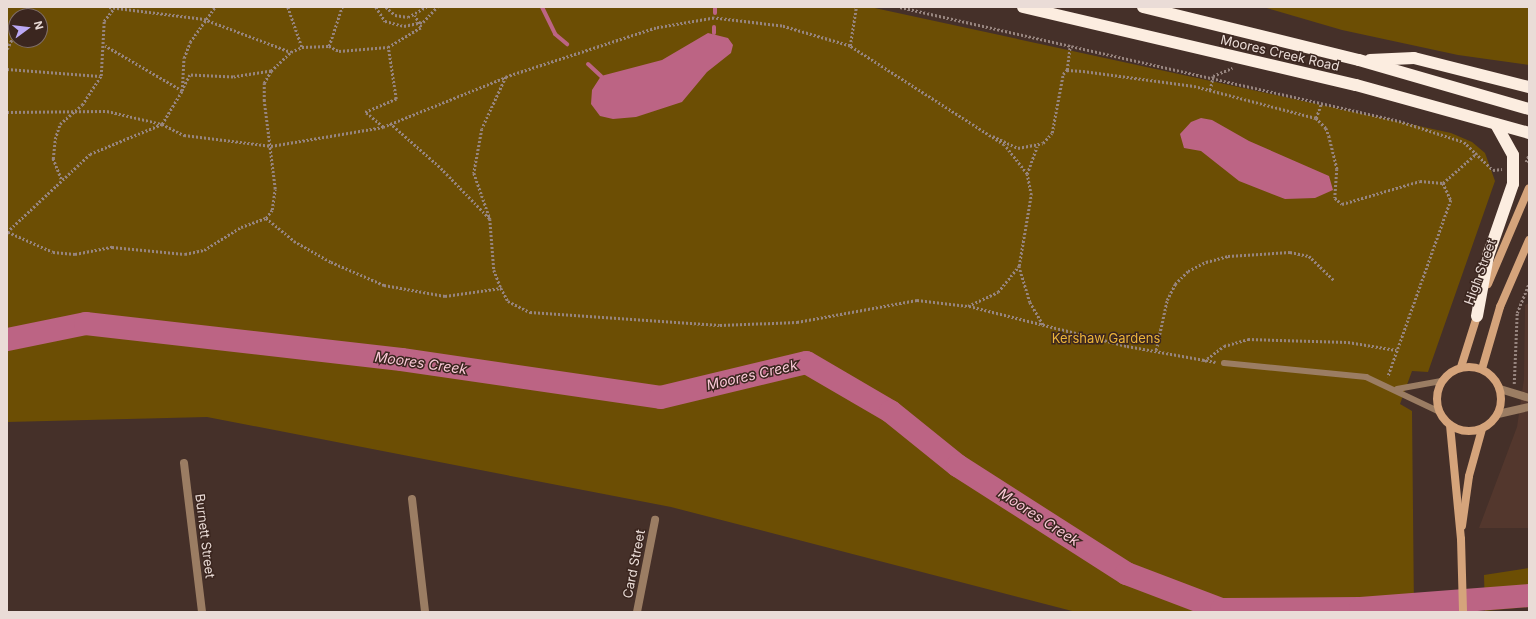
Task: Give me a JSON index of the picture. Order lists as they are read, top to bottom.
{
  "streets": {
    "highway": ["Moores Creek Road"],
    "main road": ["High Street"],
    "street": ["Burnett Street", "Card Street"]
  },
  "water": ["Moores Creek"],
  "parks": ["Kershaw Gardens"],
  "north": "right"
}
